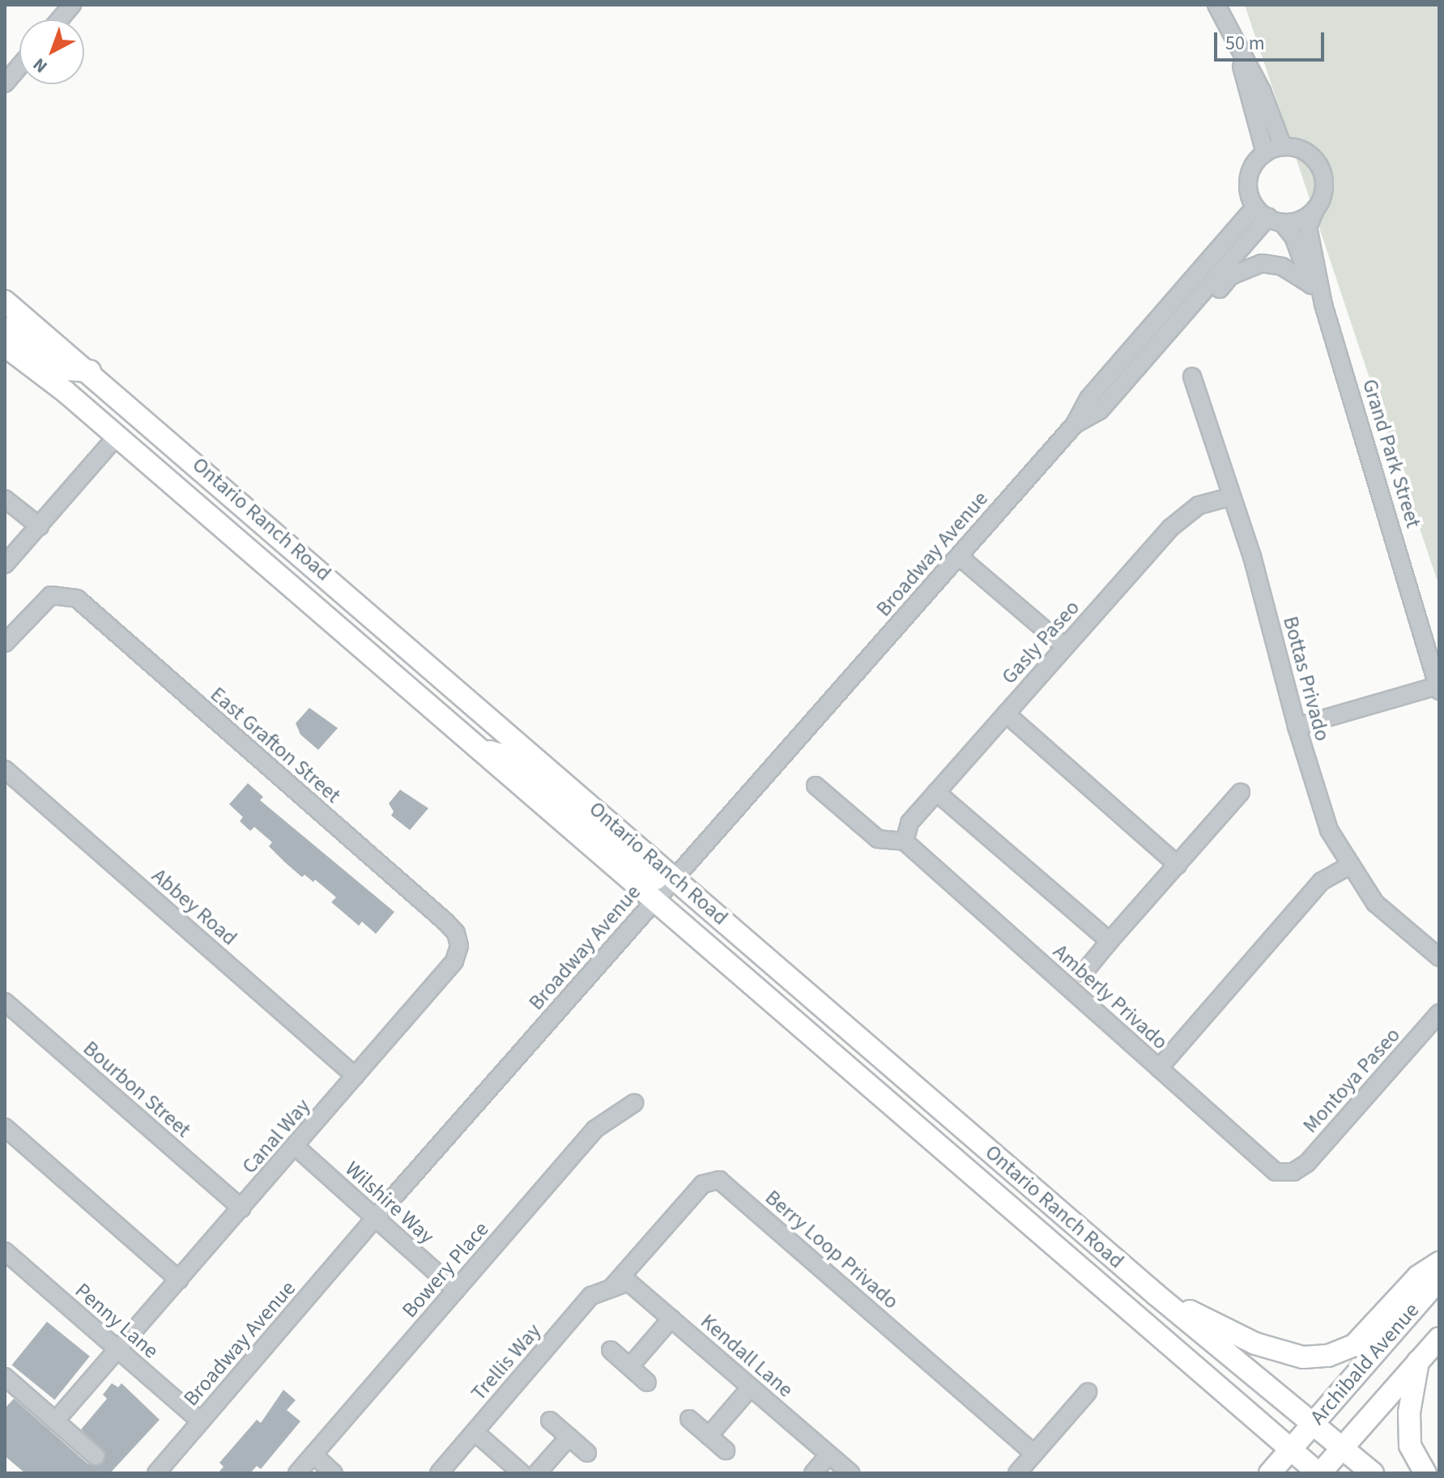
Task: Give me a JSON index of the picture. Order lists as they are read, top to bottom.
{
  "streets": {
    "main road": ["Ontario Ranch Road", "Archibald Avenue"],
    "street": [
      "Grand Park Street",
      "Broadway Avenue",
      "Gasly Paseo",
      "Bottas Privado",
      "East Grafton Street",
      "Abbey Road",
      "Amberly Privado",
      "Montoya Paseo",
      "Bourbon Street",
      "Canal Way",
      "Wilshire Way",
      "Berry Loop Privado",
      "Bowery Place",
      "Penny Lane",
      "Kendall Lane",
      "Trellis Way"
    ]
  },
  "crossings": [
    ["Grand Park Street", "Broadway Avenue"],
    ["Ontario Ranch Road", "Broadway Avenue"],
    ["Ontario Ranch Road", "Archibald Avenue"],
    ["Broadway Avenue", "Wilshire Way"],
    ["Broadway Avenue", "Penny Lane"],
    ["Gasly Paseo", "Bottas Privado"],
    ["Gasly Paseo", "Amberly Privado"],
    ["East Grafton Street", "Canal Way"],
    ["Abbey Road", "Canal Way"],
    ["Amberly Privado", "Montoya Paseo"],
    ["Bourbon Street", "Canal Way"],
    ["Canal Way", "Wilshire Way"],
    ["Canal Way", "Penny Lane"],
    ["Wilshire Way", "Bowery Place"],
    ["Berry Loop Privado", "Kendall Lane"],
    ["Berry Loop Privado", "Trellis Way"],
    ["Kendall Lane", "Trellis Way"]
  ],
  "scale_bar": "50 m",
  "north": "bottom left"
}
